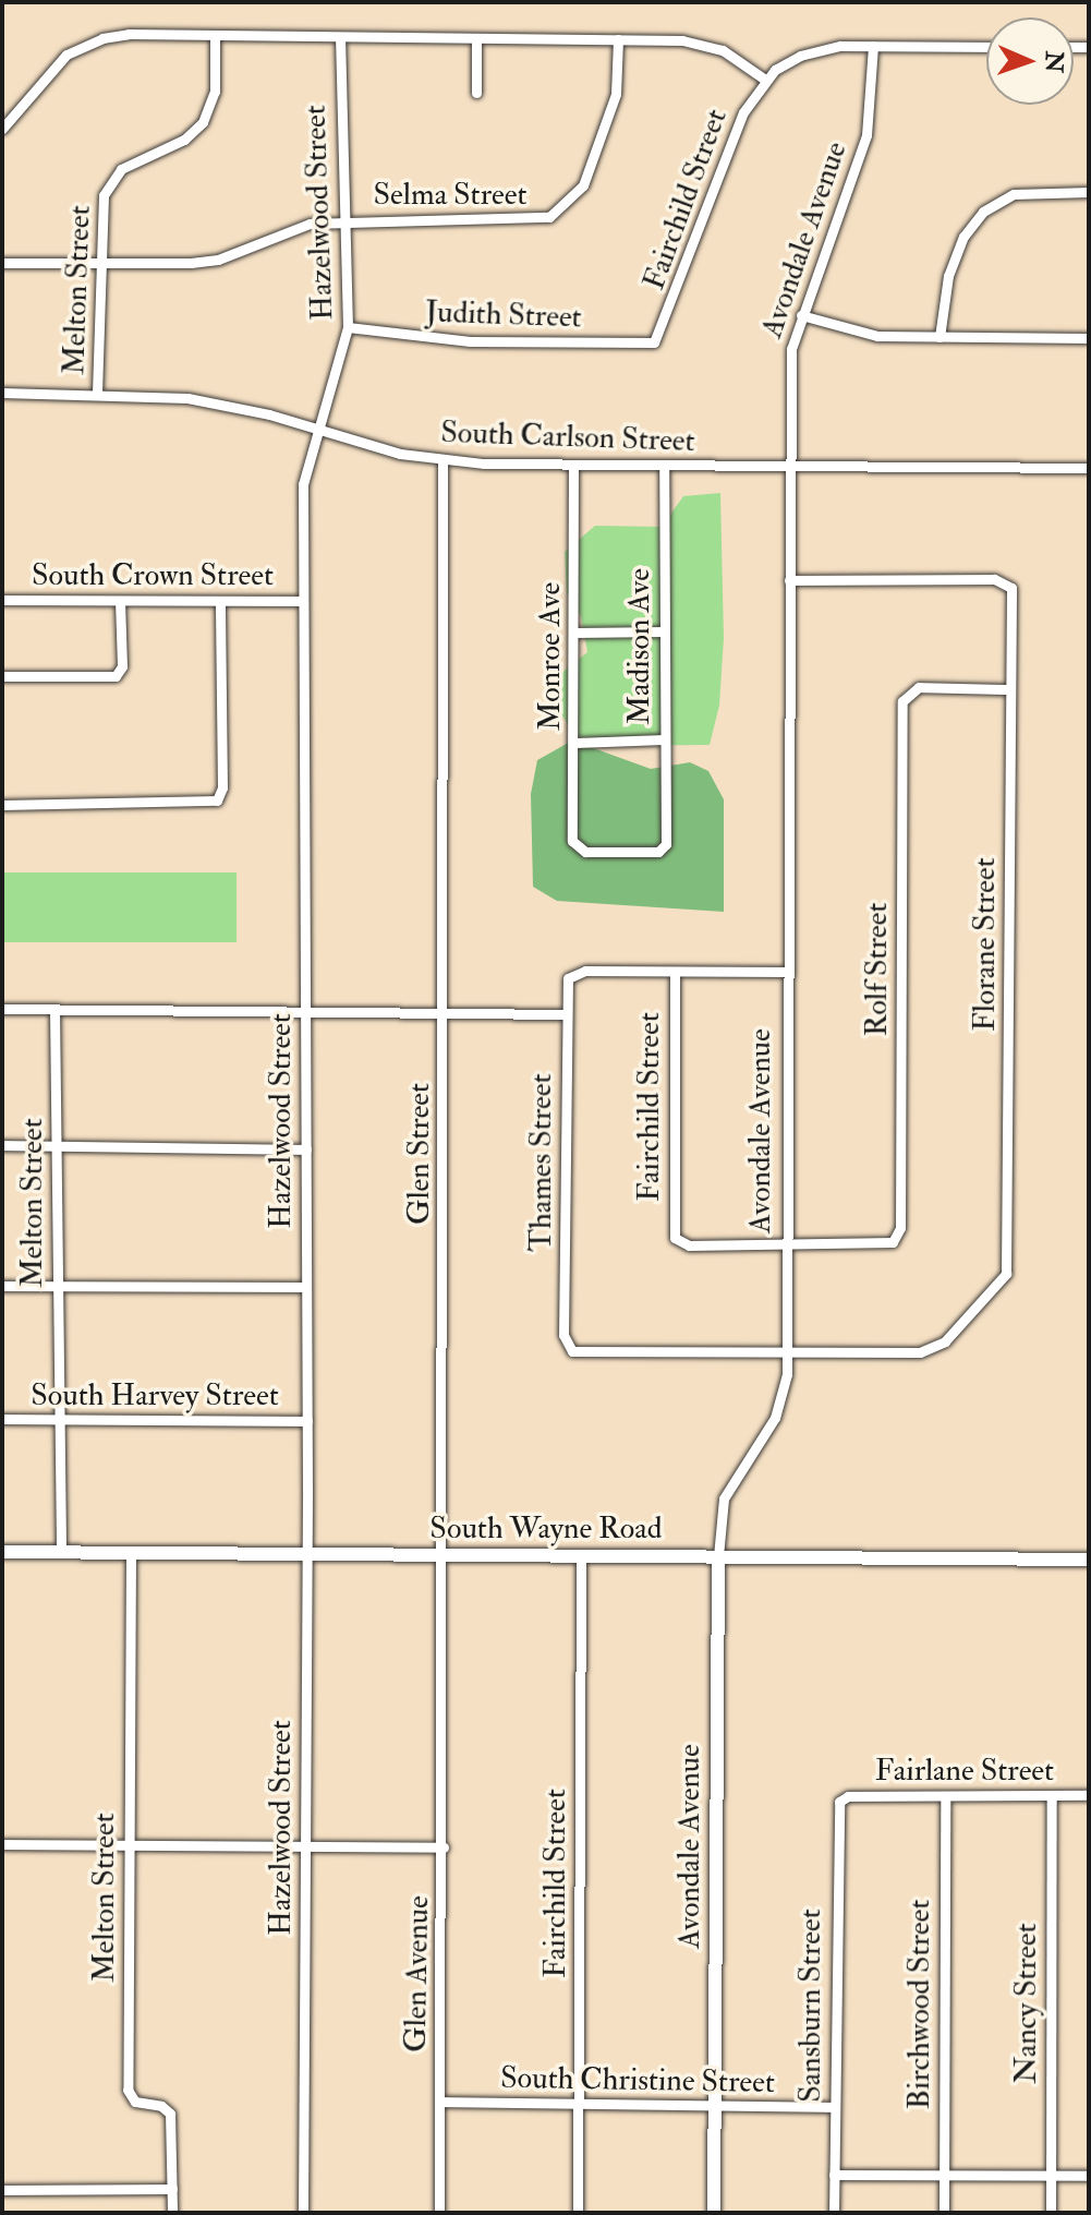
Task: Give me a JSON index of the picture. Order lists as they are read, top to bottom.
{
  "streets": {
    "main road": ["Avondale Avenue", "South Wayne Road"],
    "street": [
      "Selma Street",
      "Fairchild Street",
      "Hazelwood Street",
      "Melton Street",
      "Judith Street",
      "South Carlson Street",
      "South Crown Street",
      "Madison Ave",
      "Monroe Ave",
      "Florane Street",
      "Rolf Street",
      "Glen Street",
      "Thames Street",
      "South Harvey Street",
      "Fairlane Street",
      "Glen Avenue",
      "Nancy Street",
      "Birchwood Street",
      "Sansburn Street",
      "South Christine Street"
    ]
  },
  "crossings": [
    ["Selma Street", "Hazelwood Street"],
    ["Selma Street", "Melton Street"],
    ["Fairchild Street", "Avondale Avenue"],
    ["Fairchild Street", "Judith Street"],
    ["Fairchild Street", "Rolf Street"],
    ["Fairchild Street", "Thames Street"],
    ["Fairchild Street", "South Wayne Road"],
    ["Fairchild Street", "South Christine Street"],
    ["Hazelwood Street", "Judith Street"],
    ["Hazelwood Street", "South Carlson Street"],
    ["Hazelwood Street", "South Crown Street"],
    ["Hazelwood Street", "South Harvey Street"],
    ["Hazelwood Street", "South Wayne Road"],
    ["Avondale Avenue", "South Carlson Street"],
    ["Avondale Avenue", "Florane Street"],
    ["Avondale Avenue", "Rolf Street"],
    ["Avondale Avenue", "Thames Street"],
    ["Avondale Avenue", "South Wayne Road"],
    ["Avondale Avenue", "South Christine Street"],
    ["Melton Street", "South Carlson Street"],
    ["Melton Street", "South Harvey Street"],
    ["Melton Street", "South Wayne Road"],
    ["South Carlson Street", "Madison Ave"],
    ["South Carlson Street", "Monroe Ave"],
    ["South Carlson Street", "Glen Street"],
    ["Madison Ave", "Monroe Ave"],
    ["Florane Street", "Rolf Street"],
    ["Florane Street", "Thames Street"],
    ["Glen Street", "South Wayne Road"],
    ["Glen Street", "Glen Avenue"],
    ["Fairlane Street", "Nancy Street"],
    ["Fairlane Street", "Birchwood Street"],
    ["Fairlane Street", "Sansburn Street"],
    ["Glen Avenue", "South Christine Street"],
    ["Sansburn Street", "South Christine Street"]
  ],
  "north": "right"
}
